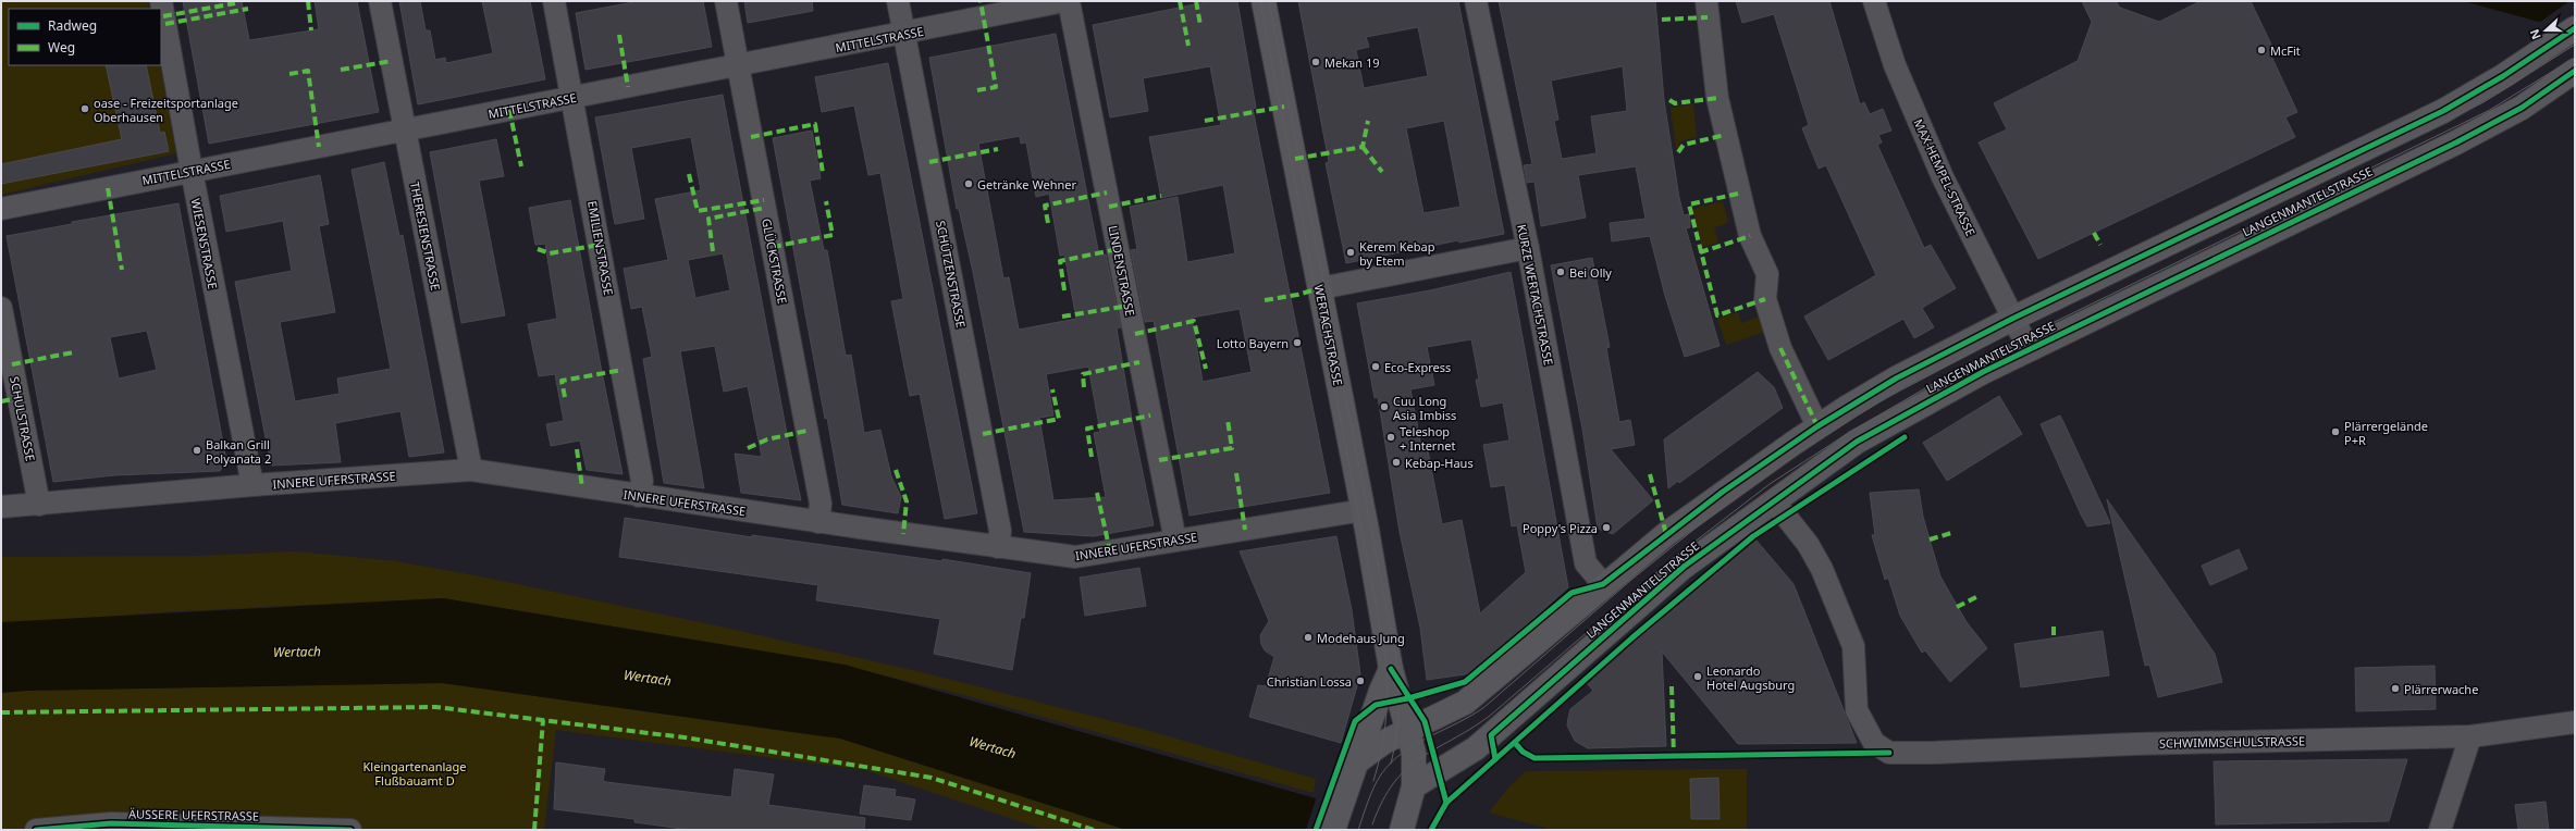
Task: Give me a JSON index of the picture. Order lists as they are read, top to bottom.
{
  "streets": {
    "main road": ["LANGENMANTELSTRASSE", "WERTACHSTRASSE"],
    "street": [
      "MITTELSTRASSE",
      "MAX-HEMPEL-STRASSE",
      "THERESIENSTRASSE",
      "WIESENSTRASSE",
      "EMILIENSTRASSE",
      "GLÜCKSTRASSE",
      "LINDENSTRASSE",
      "SCHÜTZENSTRASSE",
      "KURZE WERTACHSTRASSE",
      "SCHULSTRASSE",
      "INNERE UFERSTRASSE",
      "SCHWIMMSCHULSTRASSE",
      "ÄUSSERE UFERSTRASSE"
    ]
  },
  "crossings": [
    ["MITTELSTRASSE", "THERESIENSTRASSE"],
    ["MITTELSTRASSE", "WIESENSTRASSE"],
    ["MITTELSTRASSE", "EMILIENSTRASSE"],
    ["MITTELSTRASSE", "GLÜCKSTRASSE"],
    ["MITTELSTRASSE", "SCHÜTZENSTRASSE"],
    ["MAX-HEMPEL-STRASSE", "LANGENMANTELSTRASSE"],
    ["LANGENMANTELSTRASSE", "KURZE WERTACHSTRASSE"],
    ["LANGENMANTELSTRASSE", "WERTACHSTRASSE"],
    ["LANGENMANTELSTRASSE", "SCHWIMMSCHULSTRASSE"],
    ["THERESIENSTRASSE", "INNERE UFERSTRASSE"],
    ["WIESENSTRASSE", "INNERE UFERSTRASSE"],
    ["EMILIENSTRASSE", "INNERE UFERSTRASSE"],
    ["GLÜCKSTRASSE", "INNERE UFERSTRASSE"],
    ["LINDENSTRASSE", "INNERE UFERSTRASSE"],
    ["SCHÜTZENSTRASSE", "INNERE UFERSTRASSE"],
    ["WERTACHSTRASSE", "INNERE UFERSTRASSE"],
    ["SCHULSTRASSE", "INNERE UFERSTRASSE"]
  ],
  "water": ["Wertach"],
  "parks": ["Kleingartenanlage Flußbauamt D"],
  "places": [
    "McFit",
    "Mekan 19",
    "oase - Freizeitsportanlage Oberhausen",
    "Getränke Wehner",
    "Kerem Kebap by Etem",
    "Bei Olly",
    "Lotto Bayern",
    "Eco-Express",
    "Cuu Long Asia Imbiss",
    "Plärrergelände P+R",
    "Teleshop + Internet",
    "Balkan Grill Polyanata 2",
    "Kebap-Haus",
    "Poppy's Pizza",
    "Modehaus Jung",
    "Leonardo Hotel Augsburg",
    "Christian Lossa",
    "Plärrerwache"
  ],
  "legend": ["Radweg", "Weg"],
  "north": "left"
}
